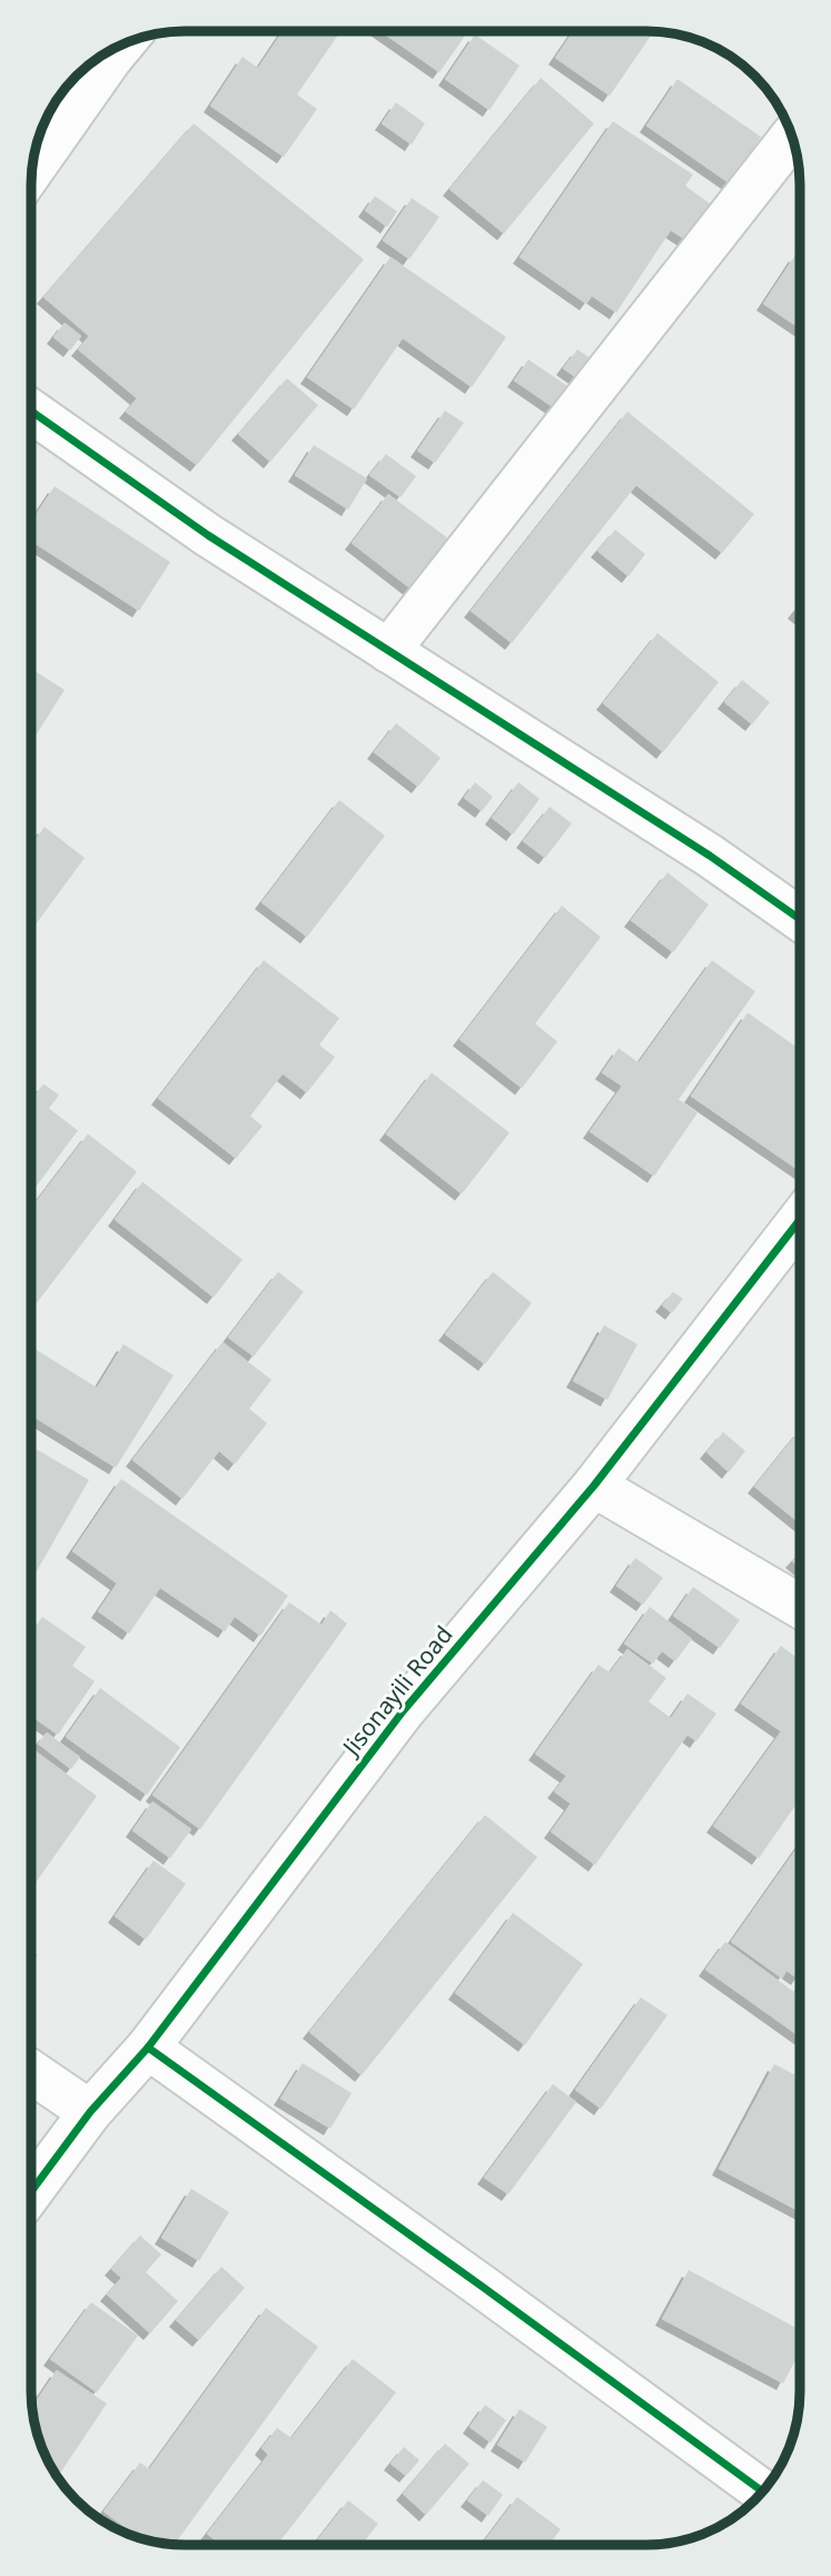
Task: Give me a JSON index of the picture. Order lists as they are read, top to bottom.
{
  "streets": {
    "street": ["Jisonayili Road"]
  }
}
